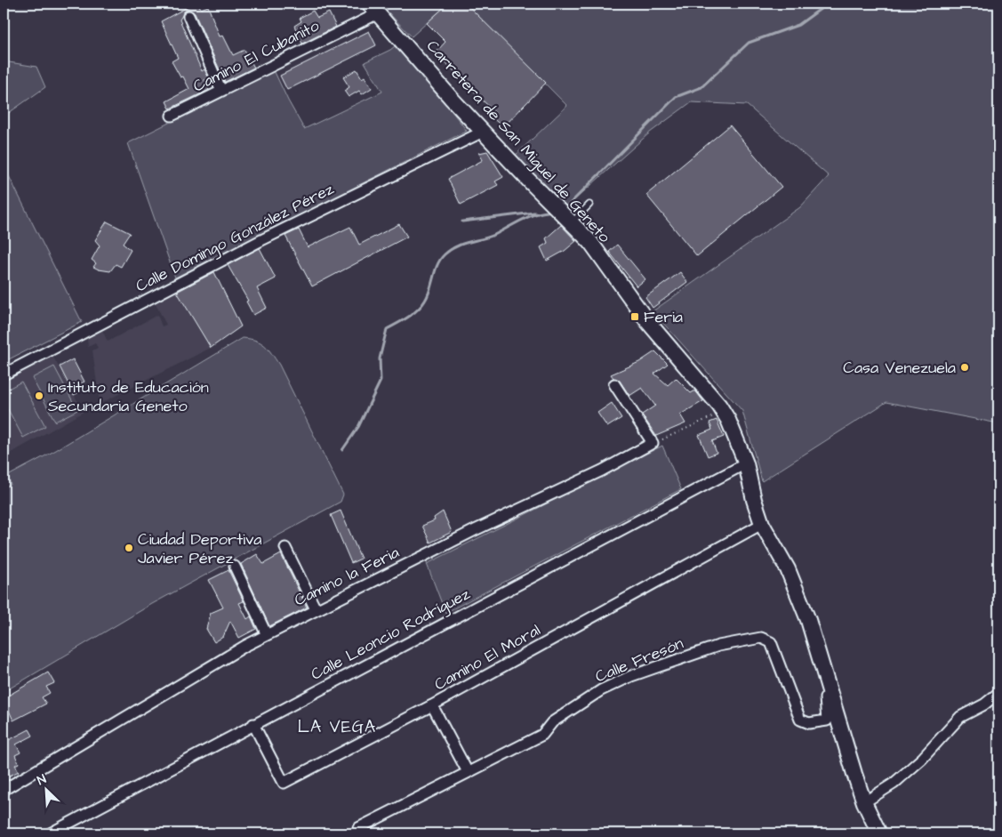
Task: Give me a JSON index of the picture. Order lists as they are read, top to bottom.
{
  "streets": {
    "main road": ["Carretera de San Miguel de Geneto"],
    "street": [
      "Camino El Cubanito",
      "Calle Domingo González Pérez",
      "Camino la Feria",
      "Calle Leoncio Rodríguez",
      "Camino El Moral",
      "Calle Fresón"
    ]
  },
  "crossings": [
    ["Camino El Cubanito", "Carretera de San Miguel de Geneto"],
    ["Carretera de San Miguel de Geneto", "Calle Domingo González Pérez"],
    ["Carretera de San Miguel de Geneto", "Calle Leoncio Rodríguez"],
    ["Carretera de San Miguel de Geneto", "Camino El Moral"],
    ["Carretera de San Miguel de Geneto", "Calle Fresón"],
    ["Calle Leoncio Rodríguez", "Camino El Moral"]
  ],
  "districts": ["LA VEGA"],
  "places": {
    "transit": ["Feria"],
    "other": ["Casa Venezuela", "Instituto de Educación Secundaria Geneto", "Ciudad Deportiva Javier Pérez"]
  },
  "north": "top left"
}
